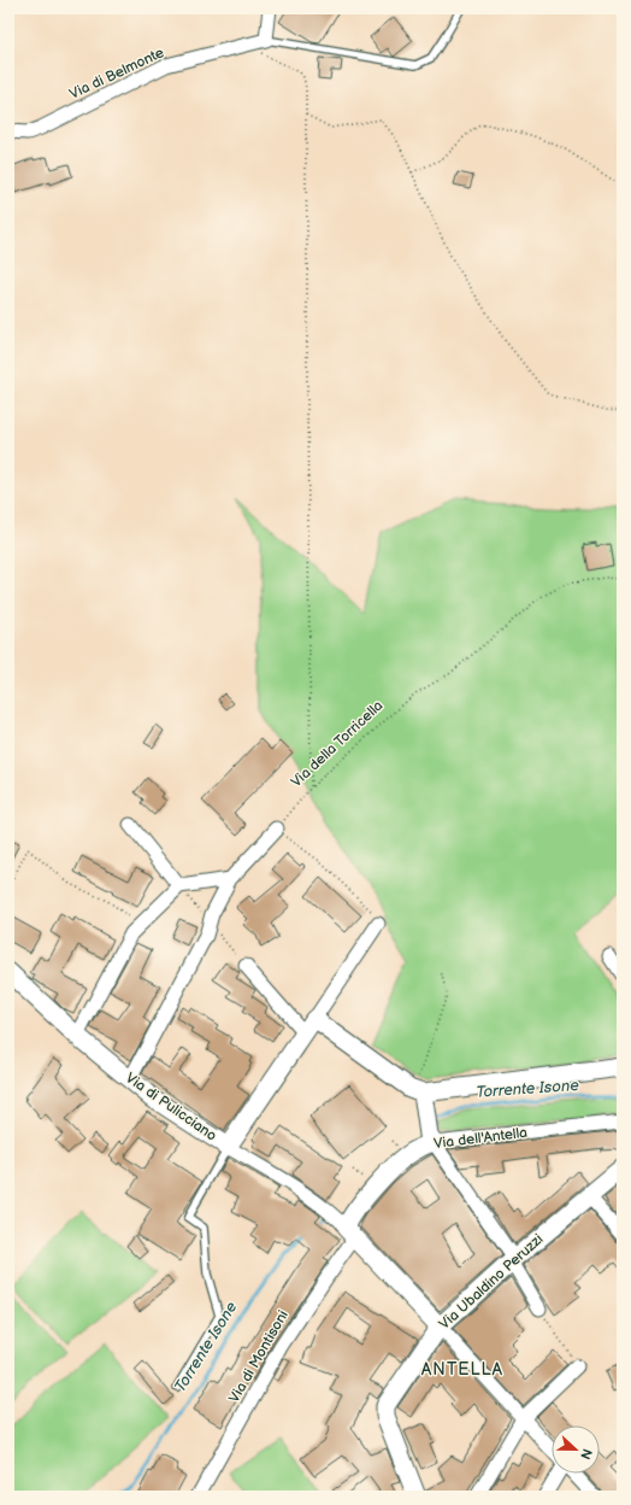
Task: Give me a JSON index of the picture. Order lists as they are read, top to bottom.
{
  "streets": {
    "street": [
      "Via di Belmonte",
      "Via di Pulicciano",
      "Via dell'Antella",
      "Via Ubaldino Peruzzi",
      "Via di Montisoni"
    ],
    "path": ["Via della Torricella"]
  },
  "crossings": [
    ["Via di Pulicciano", "Via dell'Antella"],
    ["Via di Pulicciano", "Via di Montisoni"],
    ["Via dell'Antella", "Via di Montisoni"]
  ],
  "districts": ["ANTELLA"],
  "water": ["Torrente Isone"],
  "north": "right"
}
